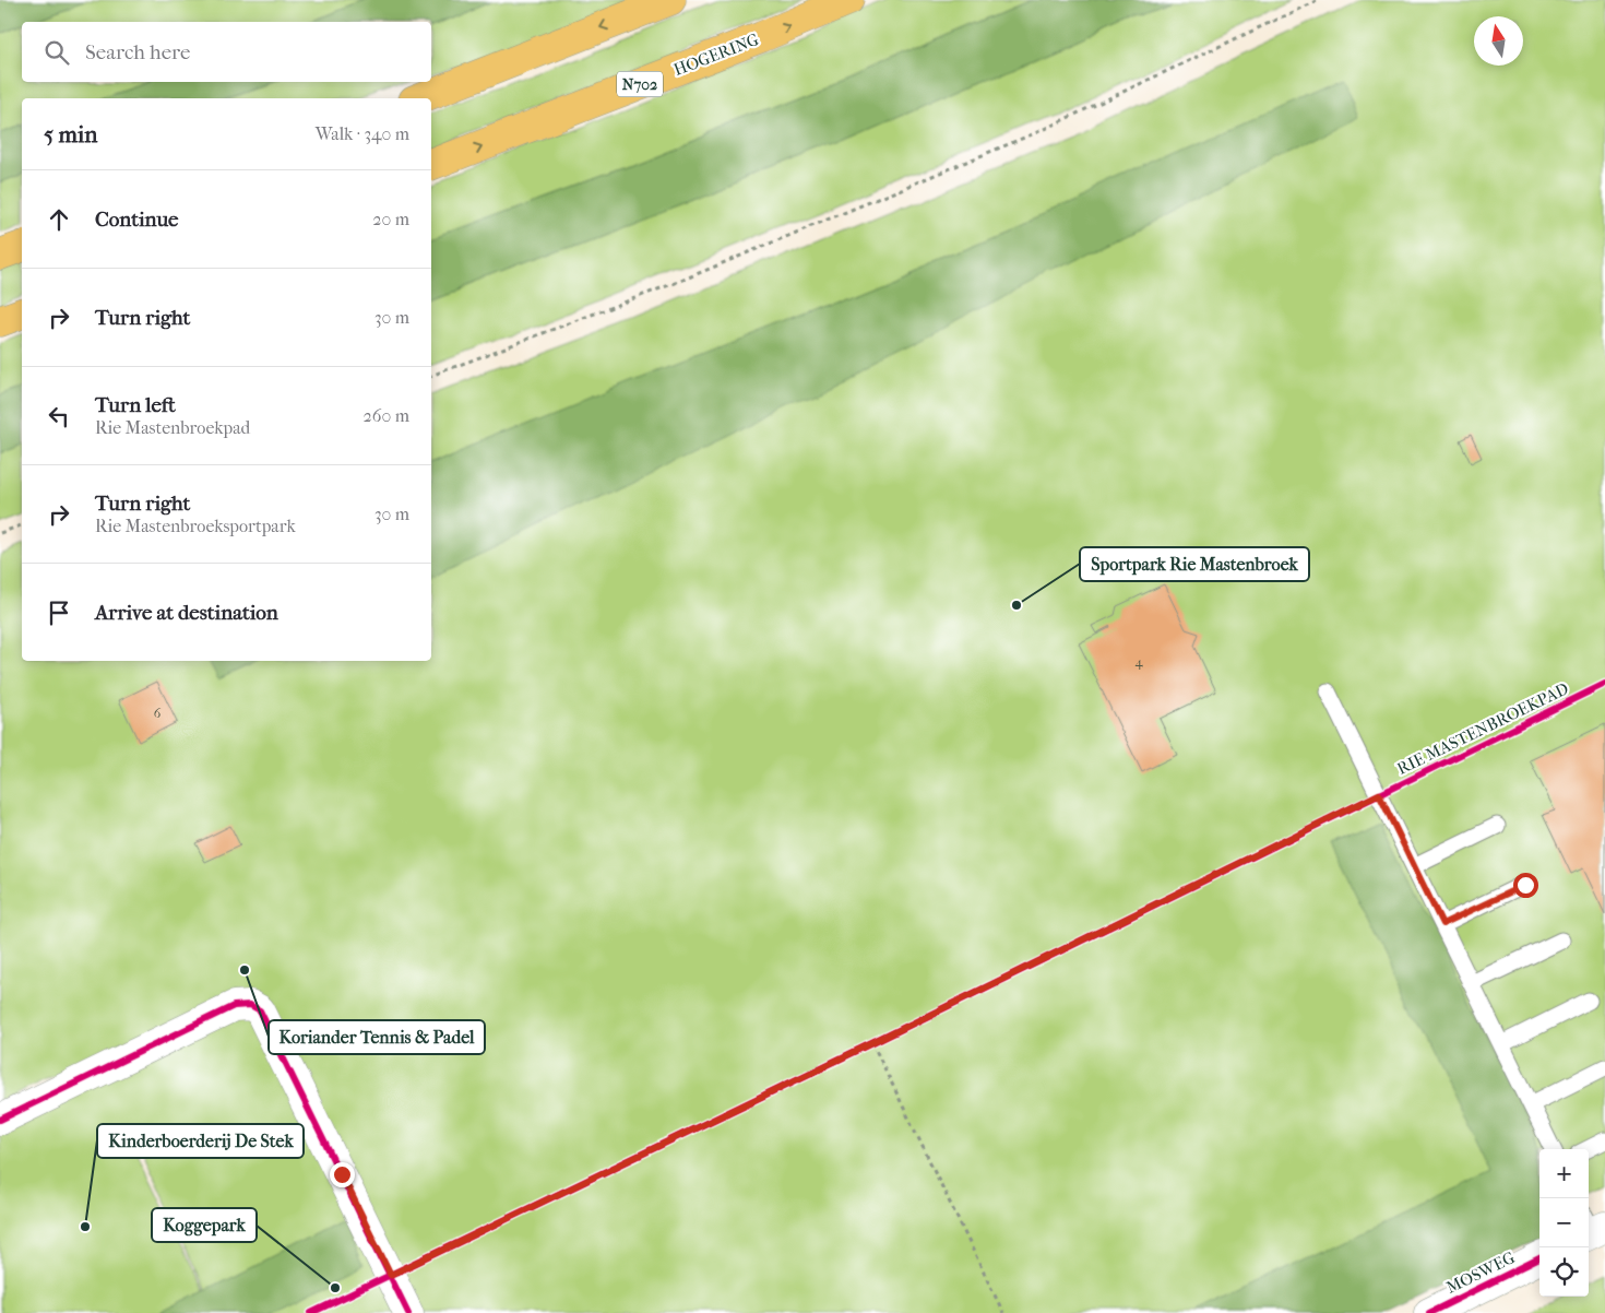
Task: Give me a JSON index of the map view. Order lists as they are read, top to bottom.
{
  "streets": {
    "highway": ["HOGERING", "N702"],
    "street": ["MOSWEG"],
    "cycle path": ["RIE MASTENBROEKPAD"]
  },
  "places": [
    "Sportpark Rie Mastenbroek",
    "Koriander Tennis & Padel",
    "Kinderboerderij De Stek",
    "Koggepark"
  ],
  "house_numbers": ["4", "6"],
  "north": "top",
  "page": {
    "search": "Search here",
    "heading": ["5 min", "Walk · 340 m"],
    "list": [
      ["Continue", "20 m"],
      ["Turn right", "30 m"],
      ["Turn left", "Rie Mastenbroekpad", "260 m"],
      ["Turn right", "Rie Mastenbroeksportpark", "30 m"],
      "Arrive at destination"
    ],
    "map_buttons": ["+", "−"]
  }
}
